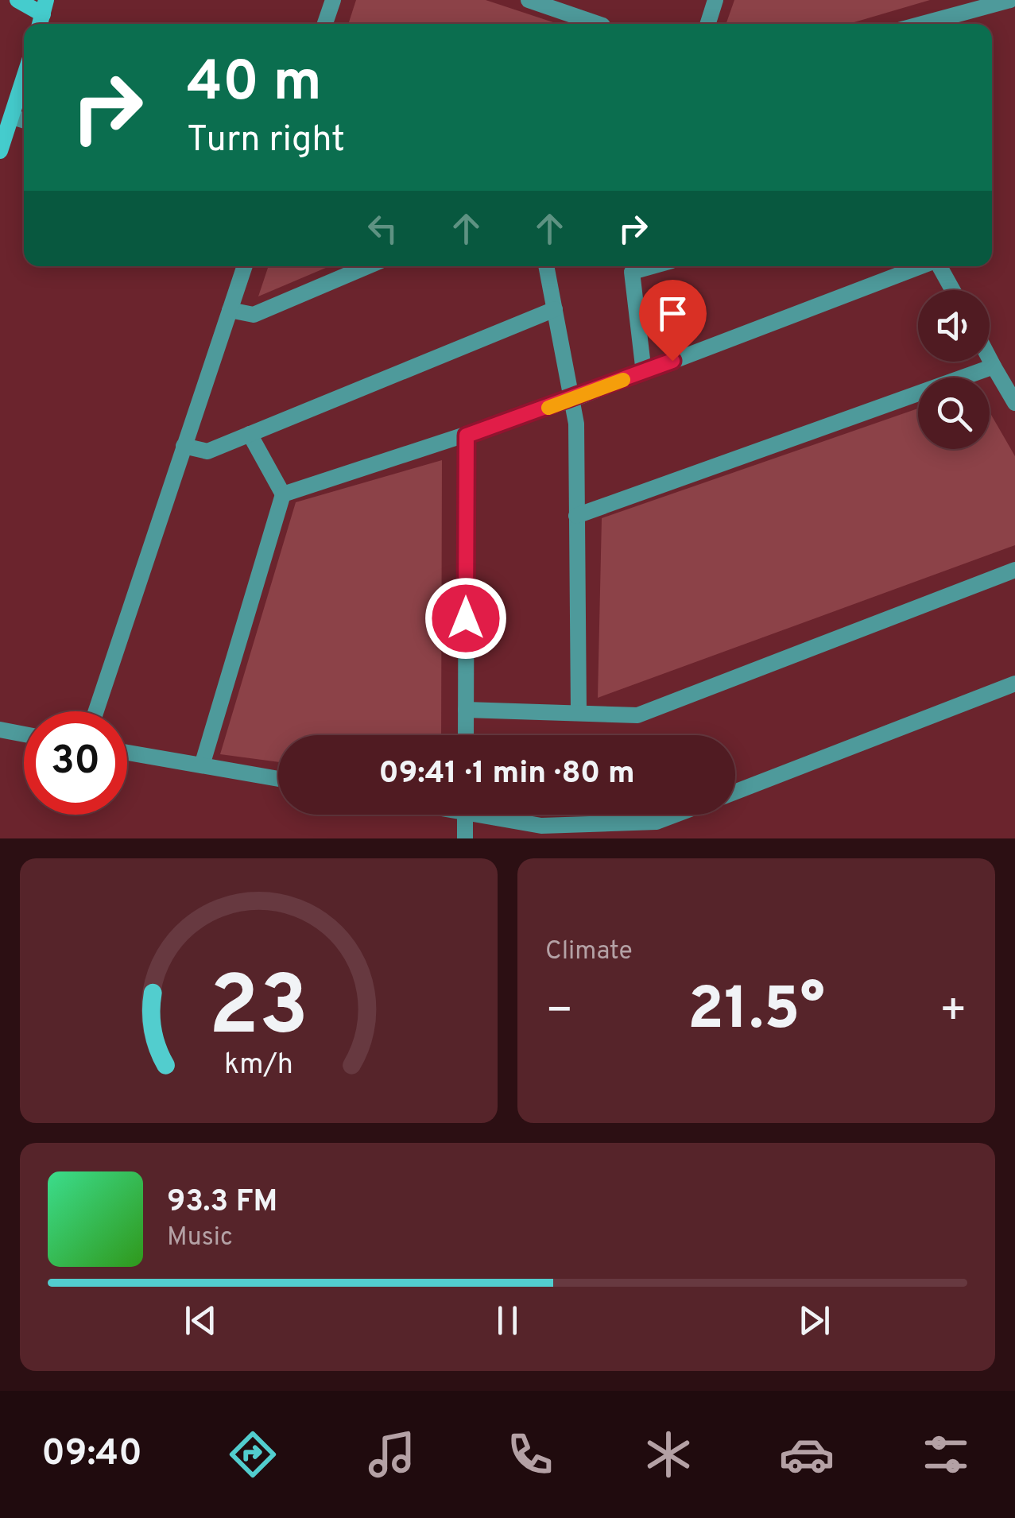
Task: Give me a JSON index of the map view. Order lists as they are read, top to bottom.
{
  "page": {
    "turn": ["40 m", "Turn right"],
    "limit": "30",
    "trip": "09:41 · 1 min · 80 m",
    "tile": "Climate",
    "heat": ["−", "21.5°", "+"],
    "song": ["93.3 FM", "Music"],
    "tabs": "09:40",
    "gauge": ["23", "km/h"]
  }
}
